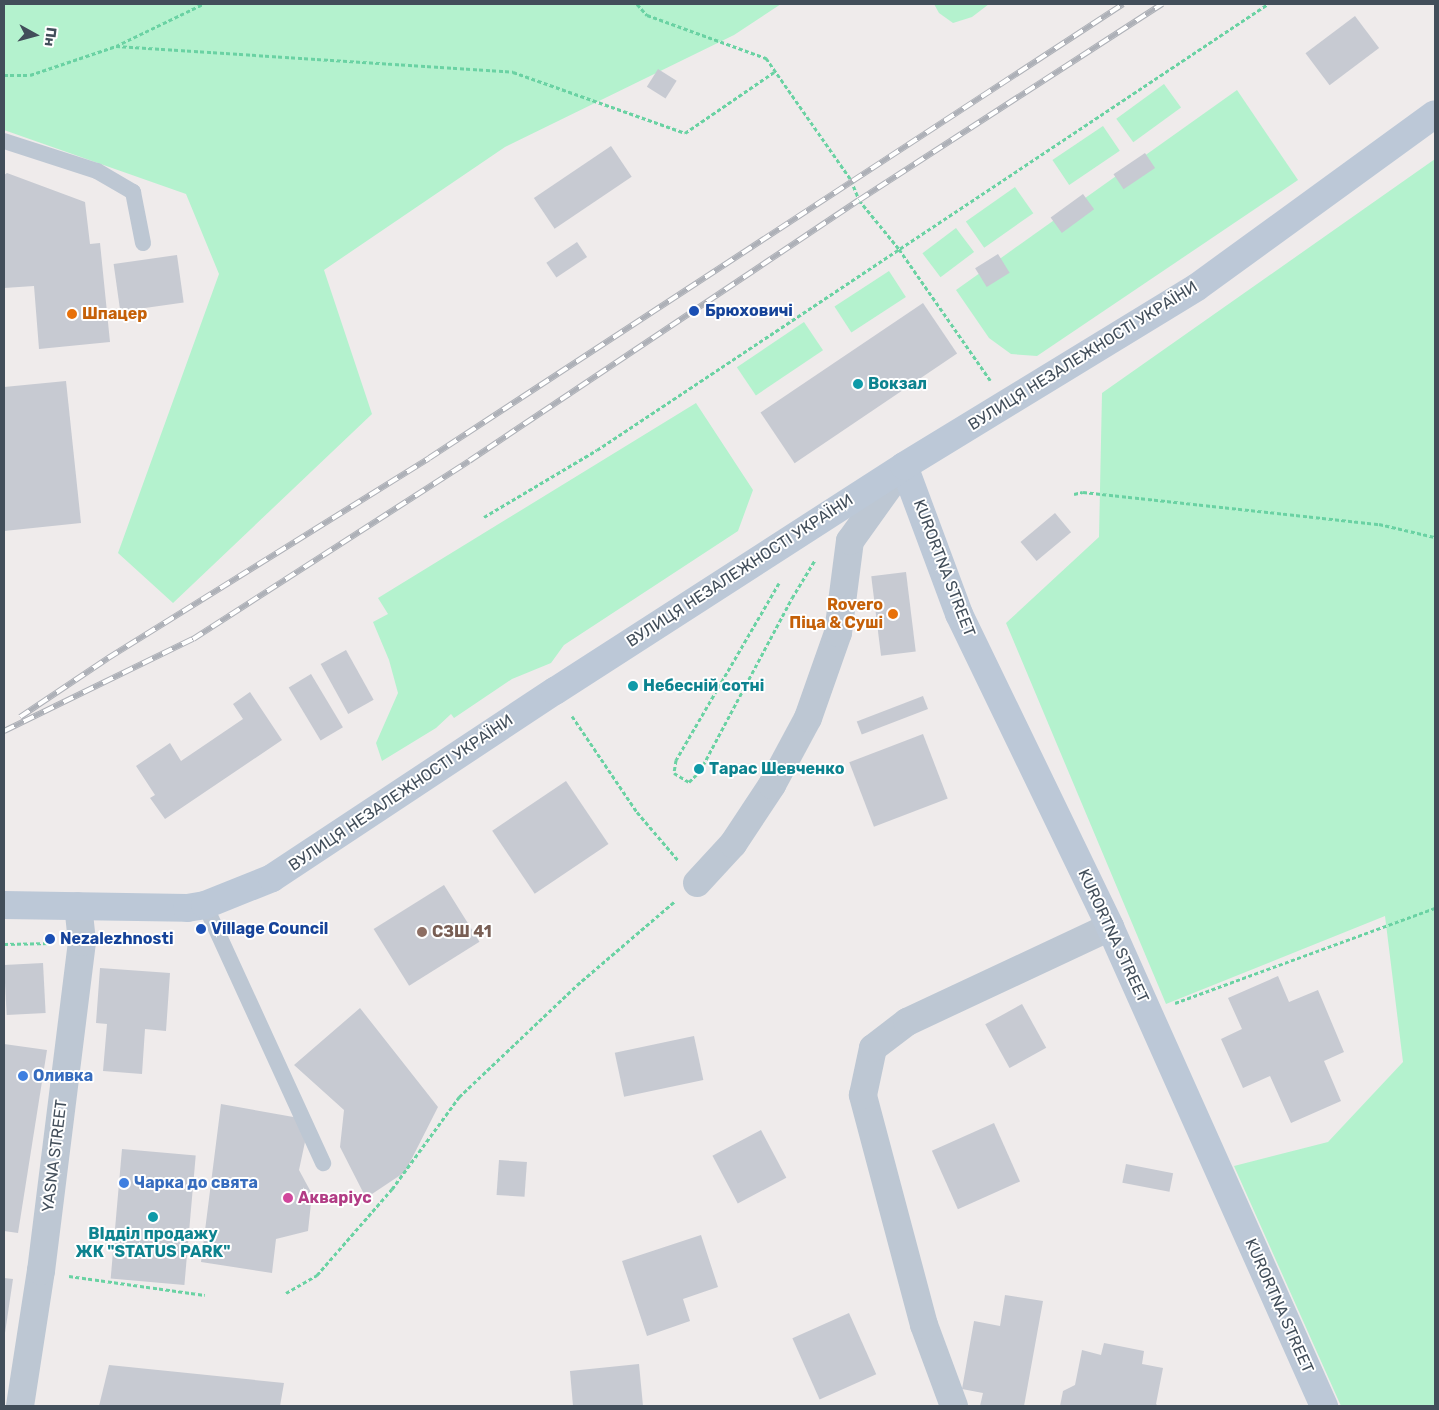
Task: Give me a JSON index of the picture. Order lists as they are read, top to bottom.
{
  "streets": {
    "main road": ["ВУЛИЦЯ НЕЗАЛЕЖНОСТІ УКРАЇНИ", "KURORTNA STREET"],
    "street": ["YASNA STREET"]
  },
  "crossings": [
    ["ВУЛИЦЯ НЕЗАЛЕЖНОСТІ УКРАЇНИ", "KURORTNA STREET"],
    ["ВУЛИЦЯ НЕЗАЛЕЖНОСТІ УКРАЇНИ", "YASNA STREET"]
  ],
  "places": [
    "Брюховичі",
    "Шпацер",
    "Вокзал",
    "Rovero Піца & Суші",
    "Небесній сотні",
    "Тарас Шевченко",
    "Village Council",
    "СЗШ 41",
    "Nezalezhnosti",
    "Оливка",
    "Чарка до свята",
    "Акваріус",
    "ВІдділ продажу ЖК \"STATUS PARK\""
  ],
  "north": "right"
}
